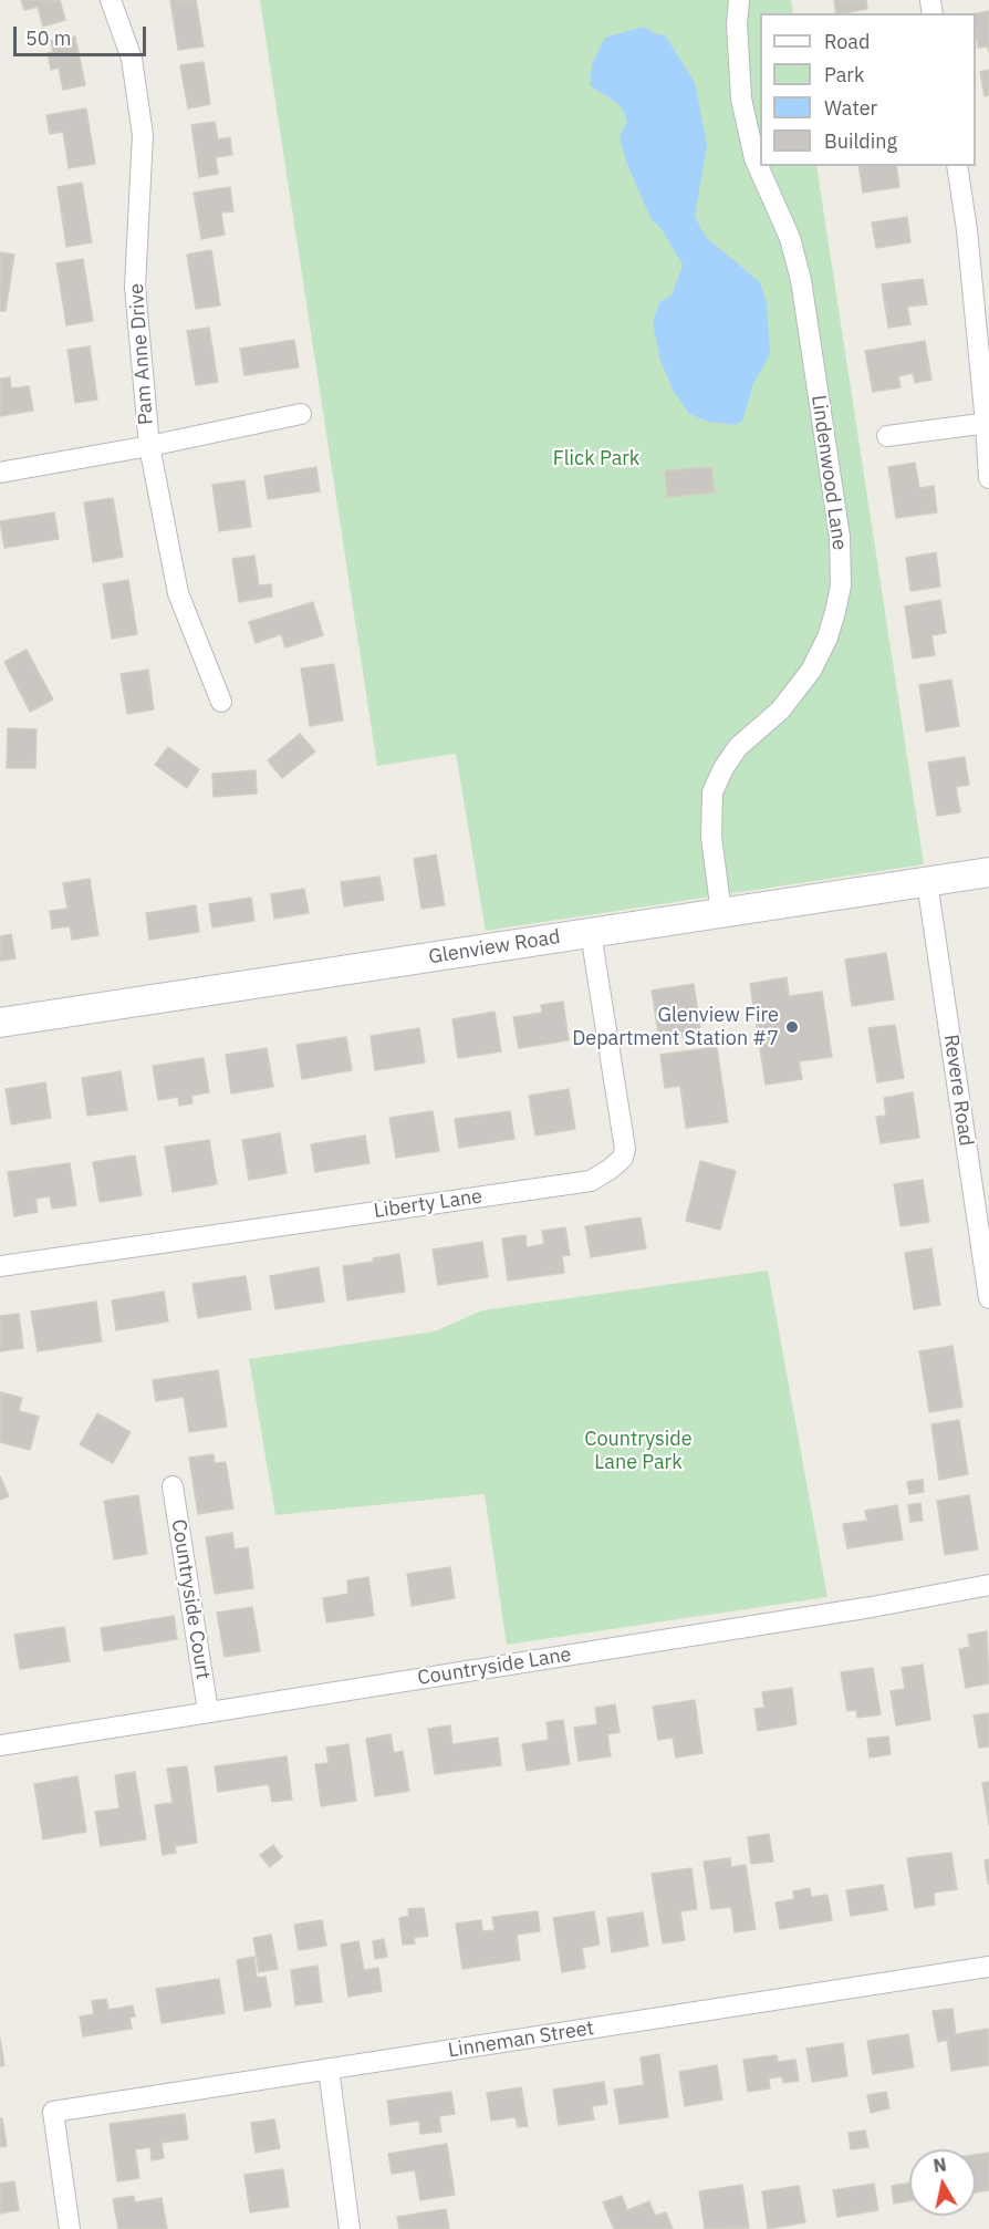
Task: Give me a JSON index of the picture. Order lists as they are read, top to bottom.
{
  "streets": {
    "main road": ["Glenview Road"],
    "street": [
      "Pam Anne Drive",
      "Lindenwood Lane",
      "Revere Road",
      "Liberty Lane",
      "Countryside Court",
      "Countryside Lane",
      "Linneman Street"
    ]
  },
  "crossings": [
    ["Lindenwood Lane", "Glenview Road"],
    ["Glenview Road", "Revere Road"],
    ["Glenview Road", "Liberty Lane"],
    ["Countryside Court", "Countryside Lane"]
  ],
  "parks": ["Flick Park", "Countryside Lane Park"],
  "places": ["Glenview Fire Department Station #7"],
  "legend": [
    "Road",
    "Park",
    "Water",
    "Building"
  ],
  "scale_bar": "50 m",
  "north": "top"
}
